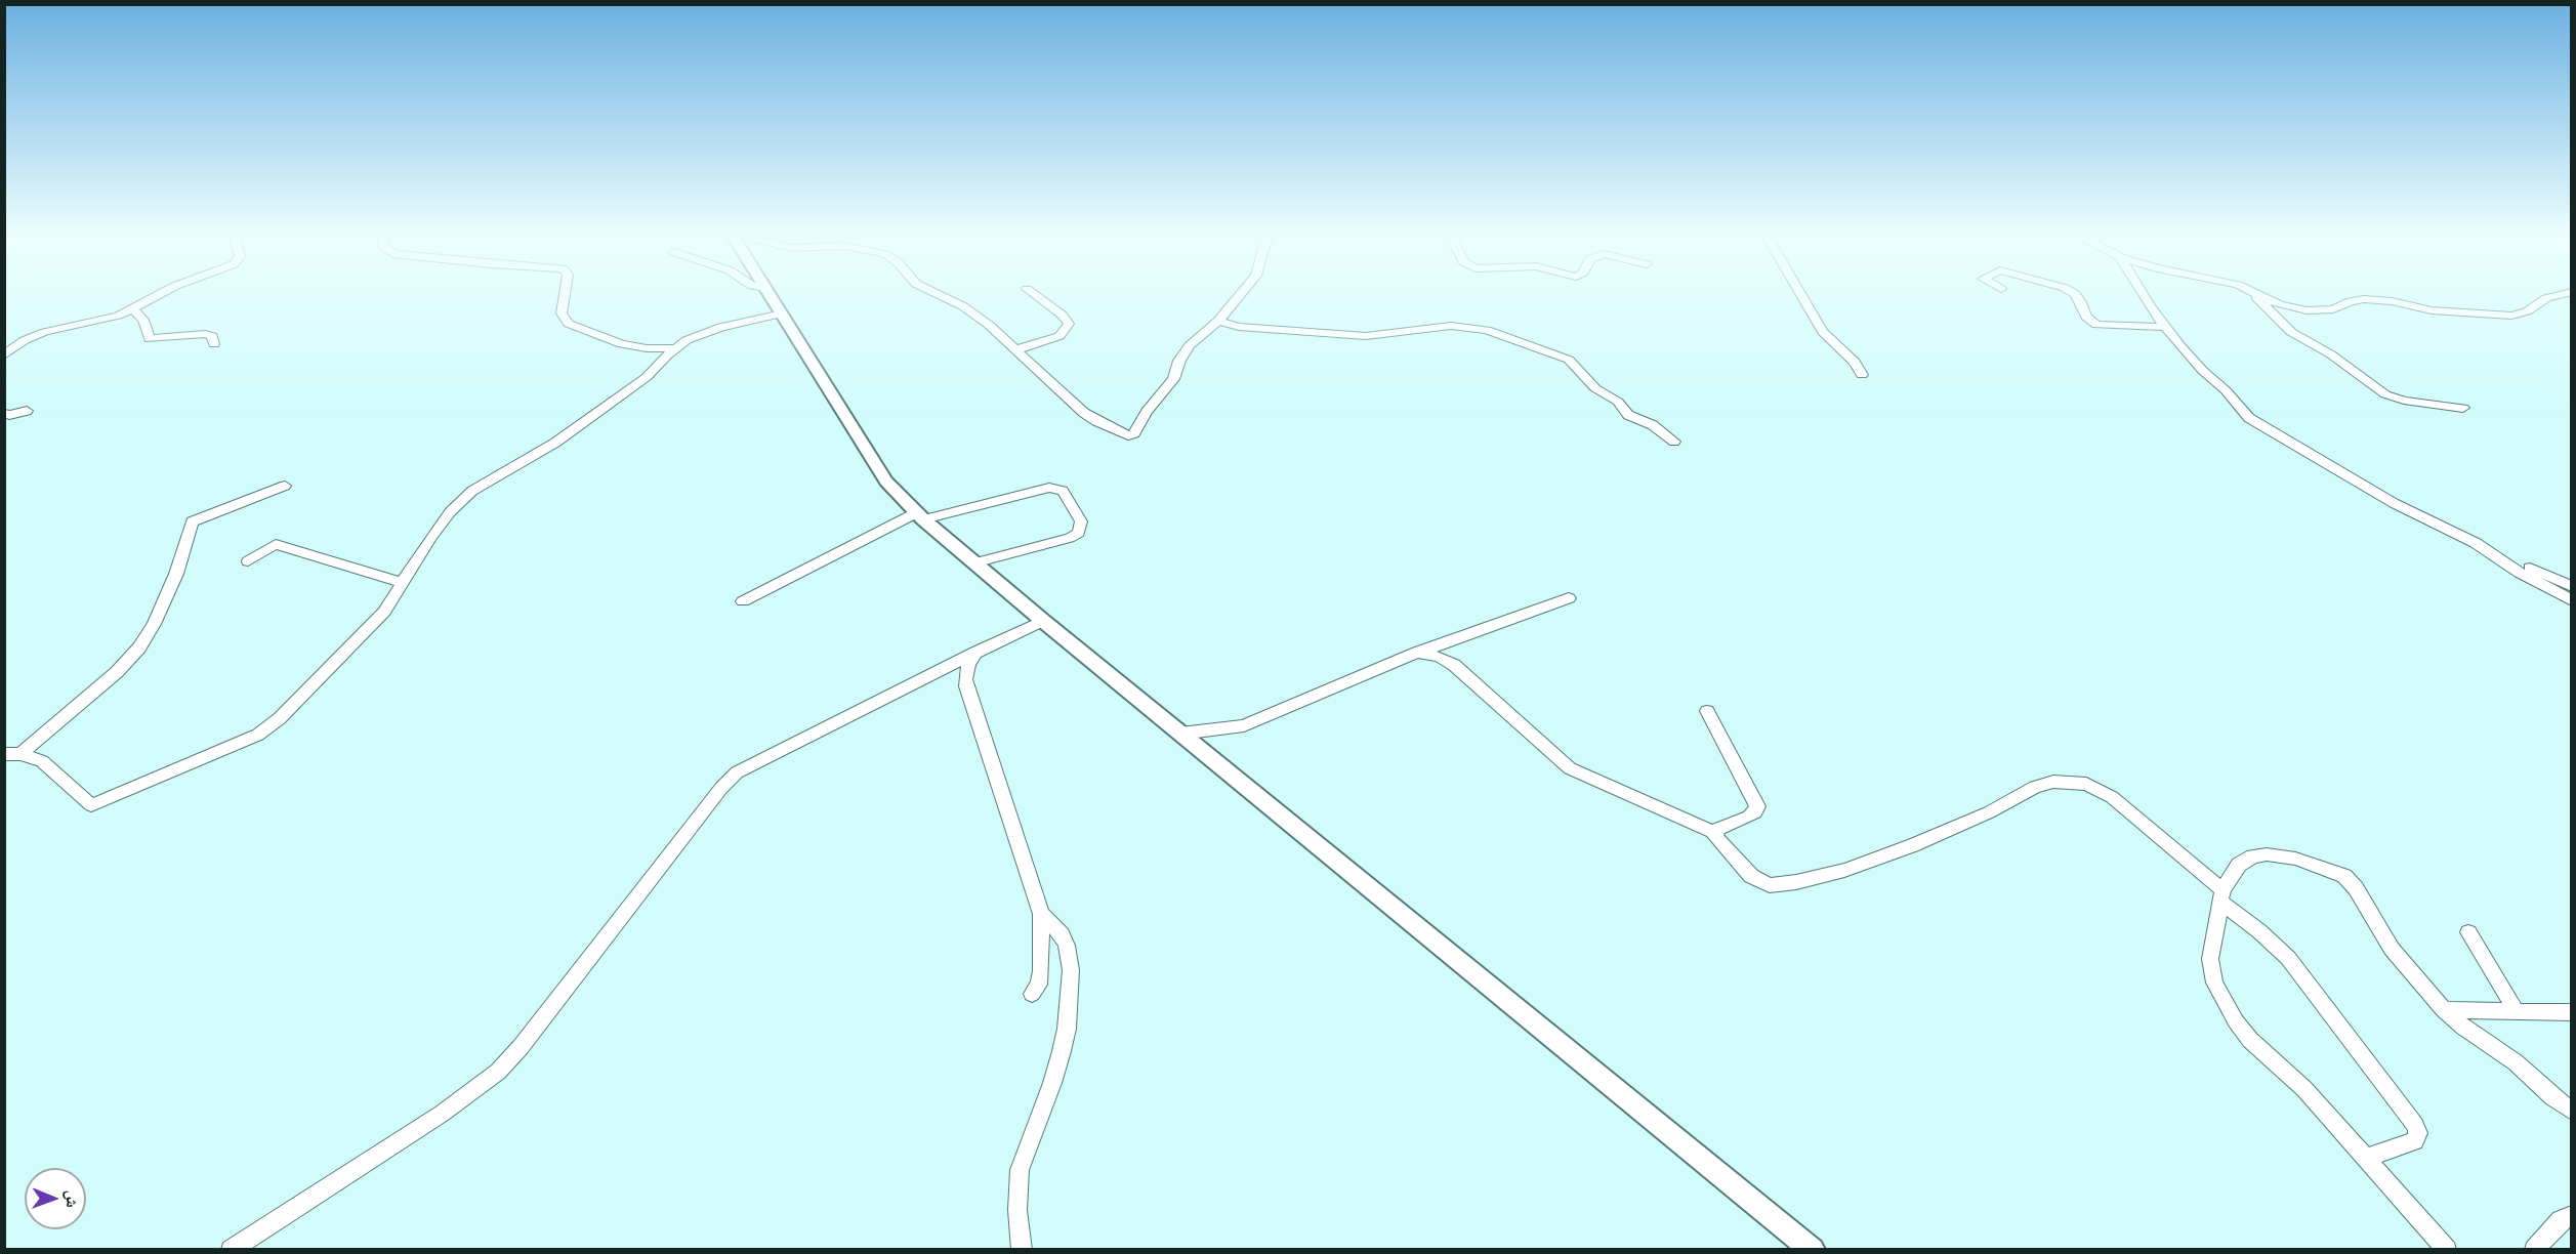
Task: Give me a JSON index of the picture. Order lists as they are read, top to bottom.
{
  "north": "right"
}
